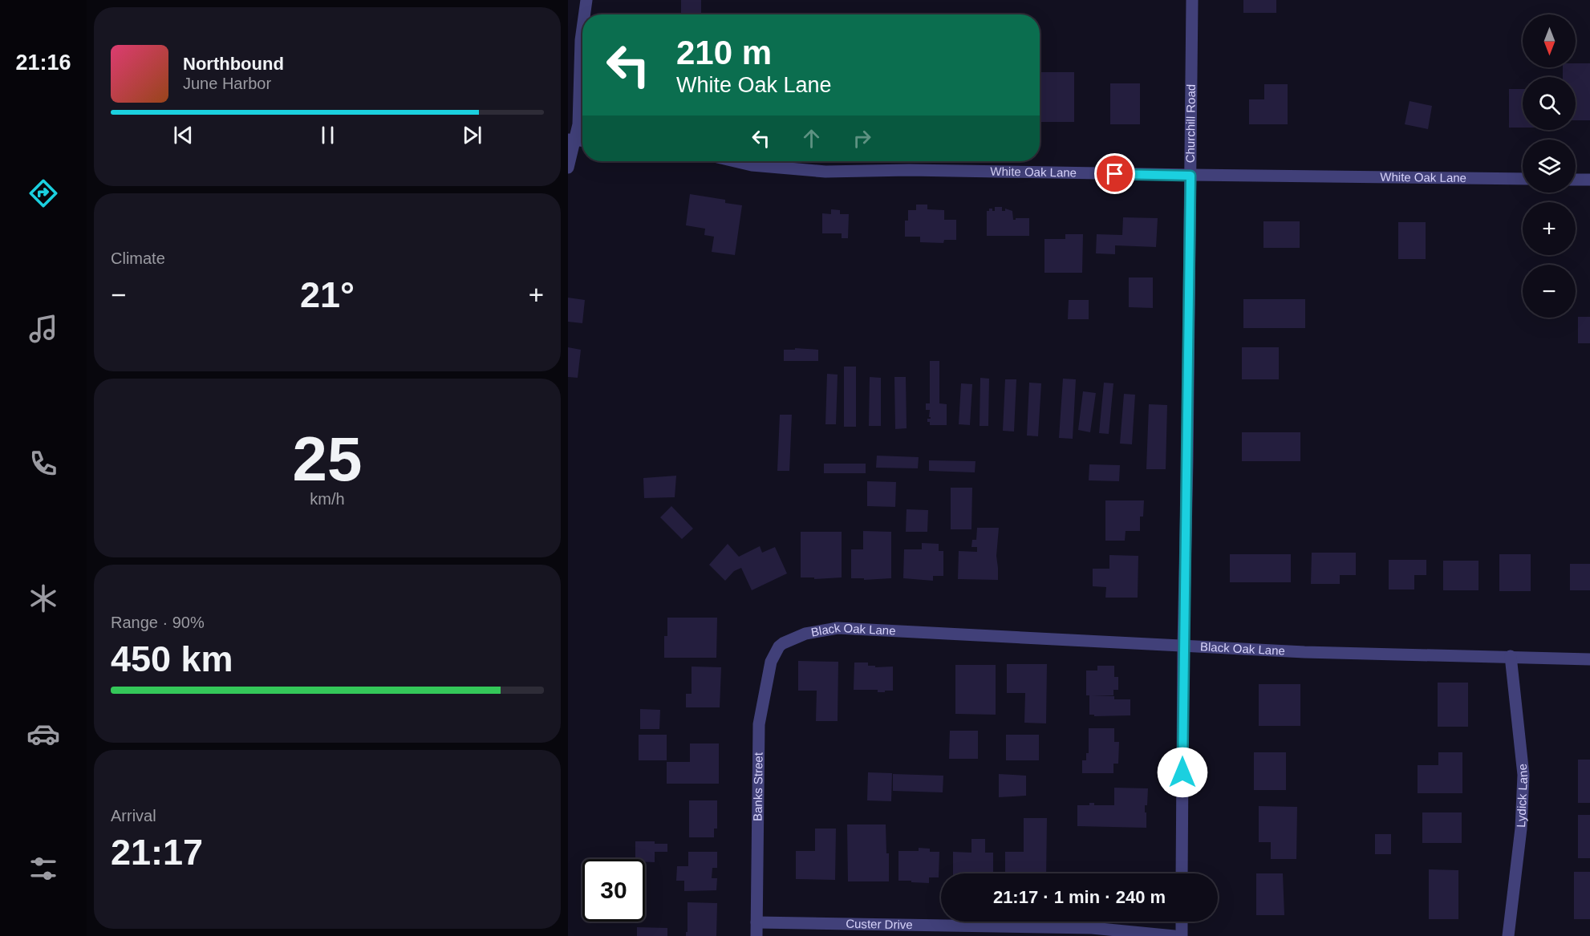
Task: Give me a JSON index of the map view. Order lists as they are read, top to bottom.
{
  "streets": {
    "street": [
      "Churchill Road",
      "White Oak Lane",
      "Black Oak Lane",
      "Banks Street",
      "Lydick Lane",
      "Custer Drive"
    ]
  },
  "crossings": [
    ["Churchill Road", "White Oak Lane"],
    ["Churchill Road", "Black Oak Lane"],
    ["Black Oak Lane", "Banks Street"],
    ["Black Oak Lane", "Lydick Lane"],
    ["Banks Street", "Custer Drive"]
  ],
  "north": "bottom",
  "page": {
    "tabs": "21:16",
    "map_buttons": ["+", "−"],
    "turn": ["210 m", "White Oak Lane"],
    "song": ["Northbound", "June Harbor"],
    "tile": [
      "Climate",
      ["25", "km/h"],
      ["Range · 90%", "450 km"],
      ["Arrival", "21:17"]
    ],
    "heat": ["−", "21°", "+"],
    "limit": "30",
    "trip": "21:17 · 1 min · 240 m"
  }
}
